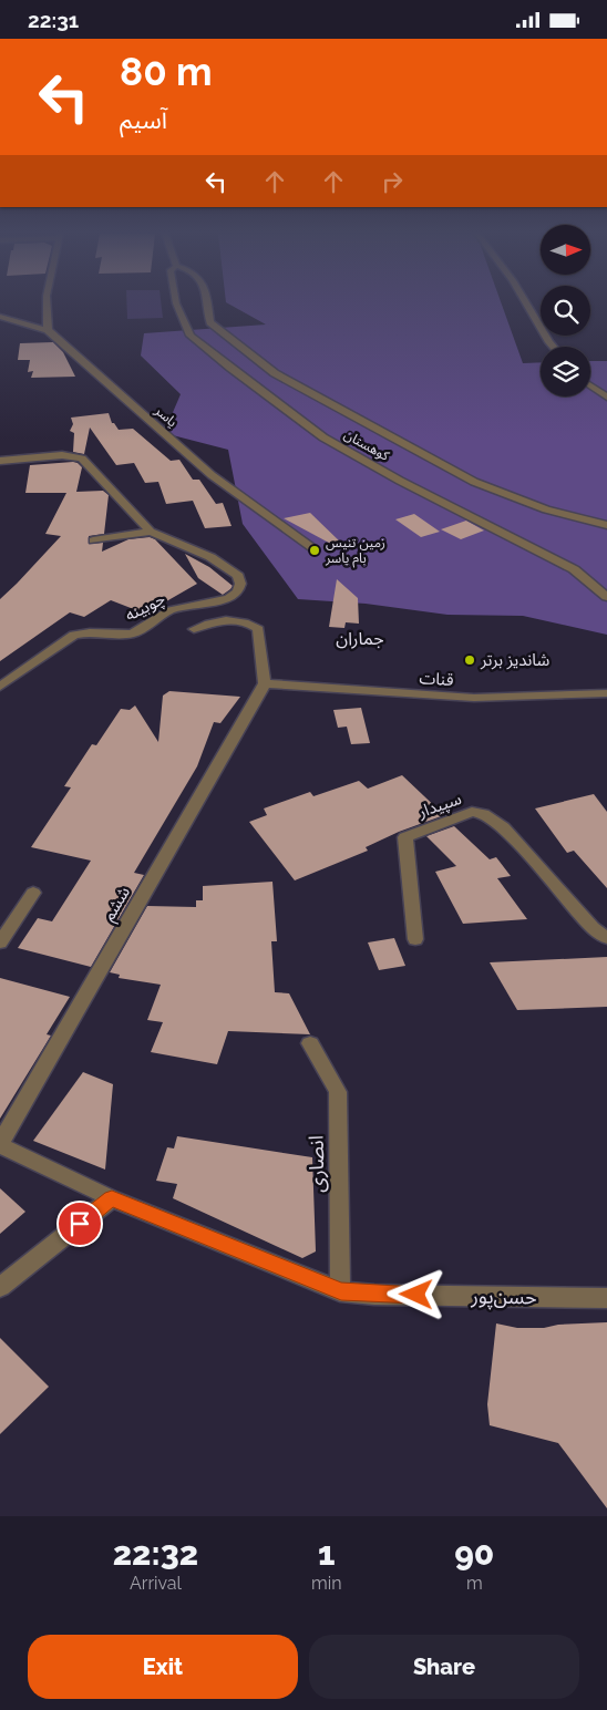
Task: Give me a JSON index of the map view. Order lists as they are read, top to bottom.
{
  "streets": {
    "street": [
      "یاسر",
      "کوهستان",
      "چوبینه",
      "قنات",
      "سپیدار",
      "ششم",
      "انصاری",
      "حسن‌پور"
    ]
  },
  "crossings": [
    ["قنات", "ششم"],
    ["ششم", "حسن‌پور"],
    ["انصاری", "حسن‌پور"]
  ],
  "districts": ["جماران"],
  "places": ["زمین تنیس بام یاسر", "شاندیز برتر"],
  "north": "right",
  "page": {
    "status": "22:31",
    "turn": ["80 m", "آسیم"],
    "eta": [
      "22:32",
      "Arrival",
      "1",
      "min",
      "90",
      "m"
    ],
    "buttons": ["Exit", "Share"]
  }
}
